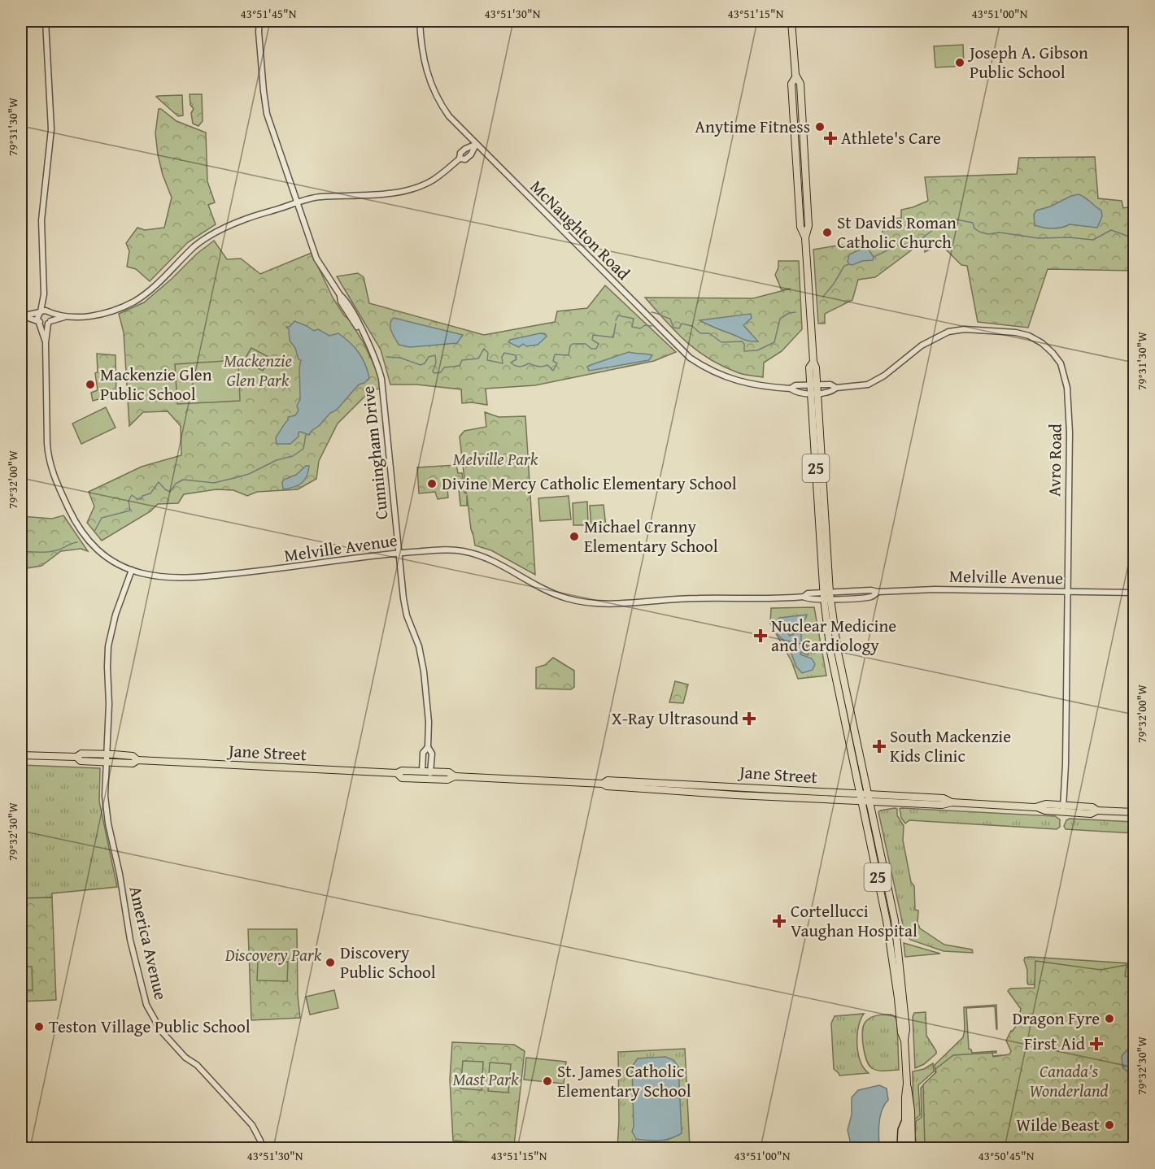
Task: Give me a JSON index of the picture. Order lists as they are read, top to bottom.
{
  "streets": {
    "main road": ["25", "Jane Street"],
    "street": [
      "McNaughton Road",
      "Cunningham Drive",
      "Avro Road",
      "Melville Avenue",
      "America Avenue"
    ]
  },
  "crossings": [
    ["McNaughton Road", "Avro Road"],
    ["McNaughton Road", "25"],
    ["Cunningham Drive", "Melville Avenue"],
    ["Cunningham Drive", "Jane Street"],
    ["Avro Road", "25"],
    ["Avro Road", "Melville Avenue"],
    ["Avro Road", "Jane Street"],
    ["25", "Melville Avenue"],
    ["25", "Jane Street"],
    ["Melville Avenue", "America Avenue"],
    ["Jane Street", "America Avenue"]
  ],
  "parks": [
    "Mackenzie Glen Park",
    "Melville Park",
    "Discovery Park",
    "Canada's Wonderland",
    "Mast Park"
  ],
  "places": {
    "other": [
      "Joseph A. Gibson Public School",
      "Anytime Fitness",
      "St Davids Roman Catholic Church",
      "Mackenzie Glen Public School",
      "Divine Mercy Catholic Elementary School",
      "Michael Cranny Elementary School",
      "Discovery Public School",
      "Dragon Fyre",
      "Teston Village Public School",
      "St. James Catholic Elementary School",
      "Wilde Beast"
    ],
    "health": [
      "Athlete's Care",
      "Nuclear Medicine and Cardiology",
      "X-Ray Ultrasound",
      "South Mackenzie Kids Clinic",
      "Cortellucci Vaughan Hospital",
      "First Aid"
    ]
  },
  "coordinates": [
    "43°51'45\"N",
    "43°51'30\"N",
    "43°51'15\"N",
    "43°51'00\"N",
    "79°31'30\"W",
    "79°32'00\"W",
    "79°32'30\"W",
    "43°50'45\"N"
  ]
}
